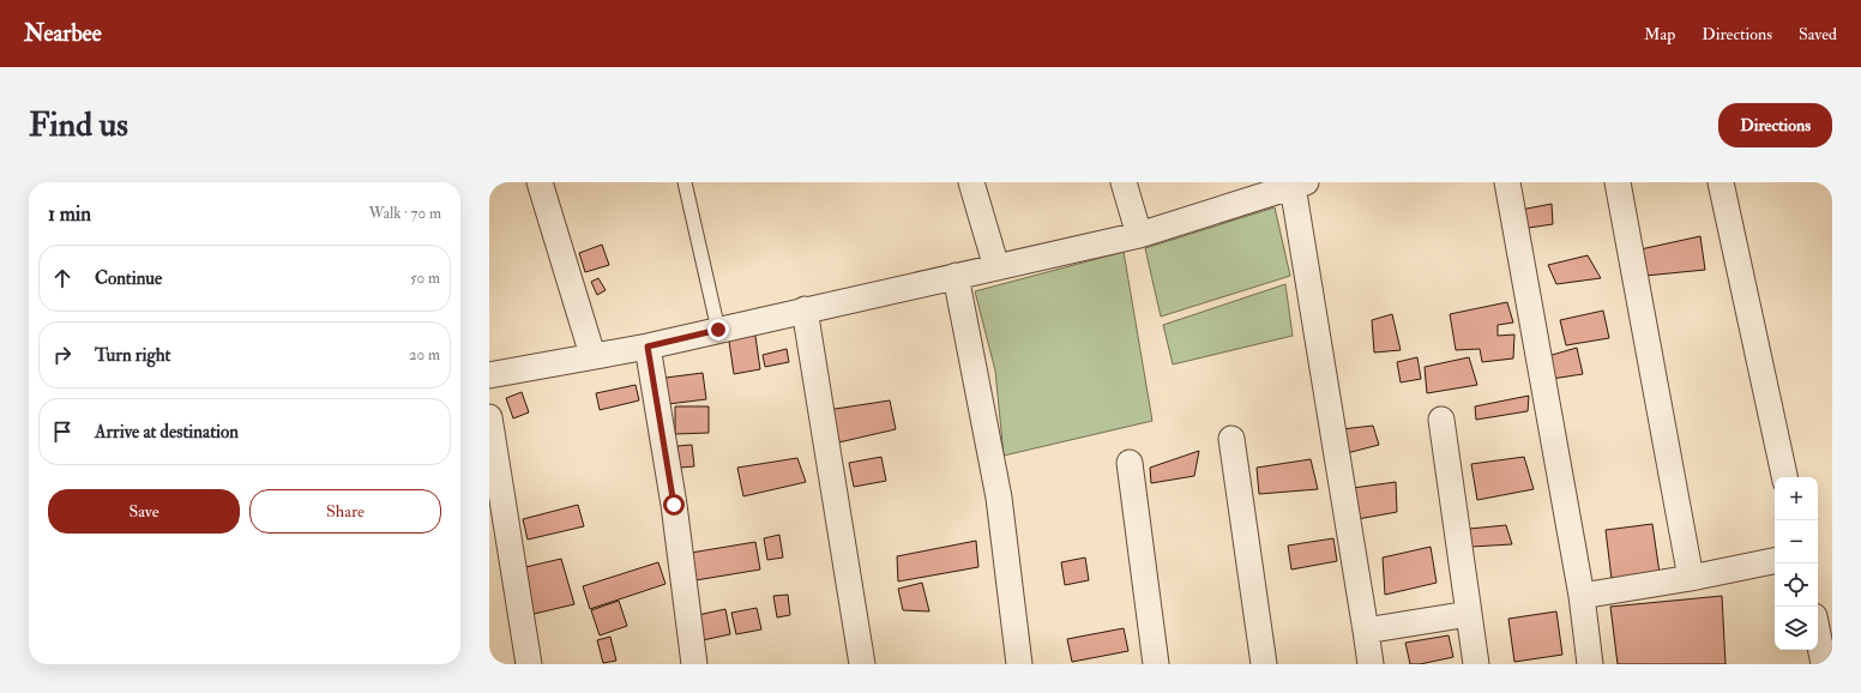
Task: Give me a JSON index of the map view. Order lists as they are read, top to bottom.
{
  "page": {
    "header": "Nearbee",
    "nav": ["Map", "Directions", "Saved"],
    "buttons": [
      "Directions",
      ["Save", "Share"]
    ],
    "title": "Find us",
    "heading": ["1 min", "Walk · 70 m"],
    "list": [
      ["Continue", "50 m"],
      ["Turn right", "20 m"],
      "Arrive at destination"
    ],
    "map_buttons": ["+", "−"]
  }
}
